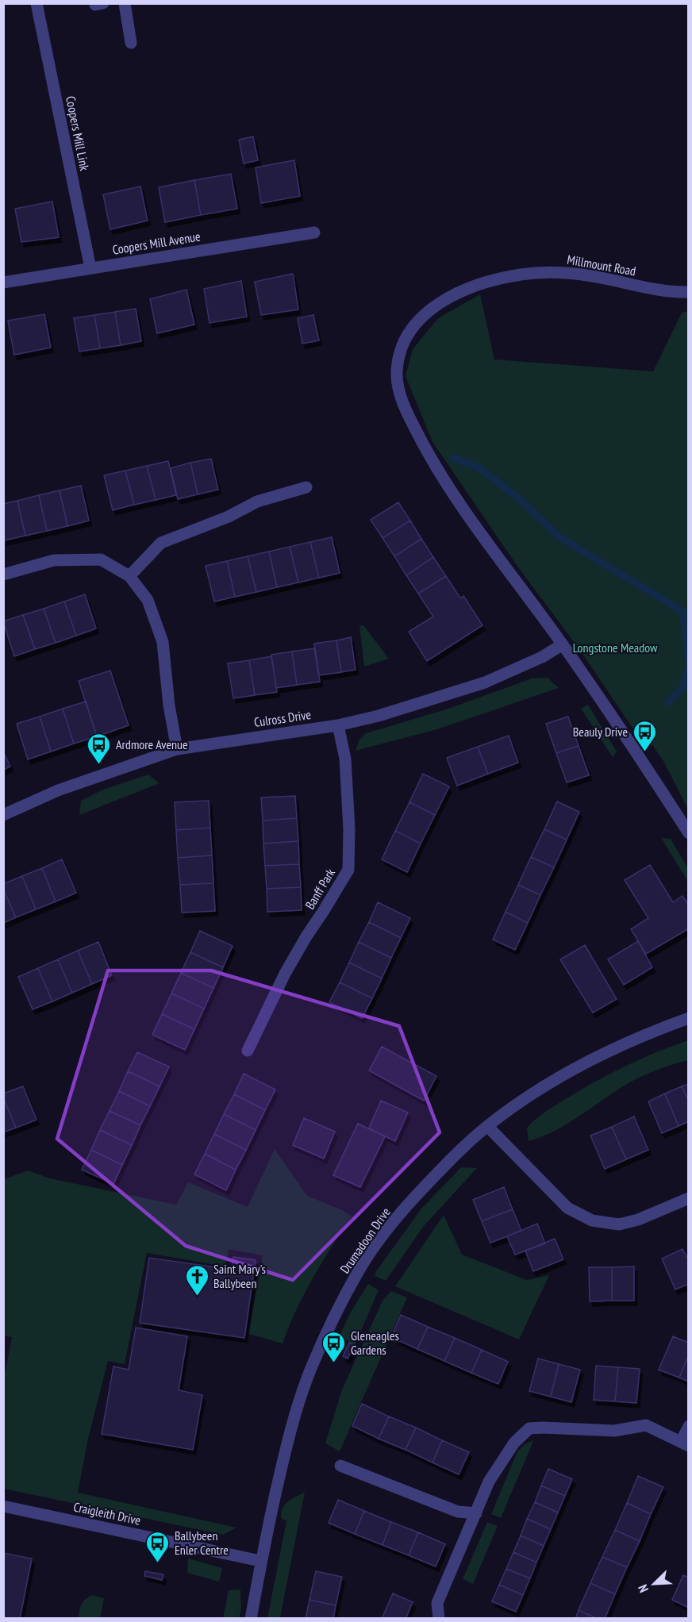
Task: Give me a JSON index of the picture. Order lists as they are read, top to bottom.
{
  "streets": {
    "street": [
      "Coopers Mill Link",
      "Coopers Mill Avenue",
      "Millmount Road",
      "Culross Drive",
      "Banff Park",
      "Drumadoon Drive",
      "Craigleith Drive"
    ]
  },
  "crossings": [
    ["Coopers Mill Link", "Coopers Mill Avenue"],
    ["Millmount Road", "Culross Drive"],
    ["Culross Drive", "Banff Park"],
    ["Drumadoon Drive", "Craigleith Drive"]
  ],
  "parks": ["Longstone Meadow"],
  "places": {
    "bus stop": [
      "Beauly Drive",
      "Ardmore Avenue",
      "Gleneagles Gardens",
      "Ballybeen Enler Centre"
    ],
    "church": ["Saint Mary's Ballybeen"]
  },
  "north": "bottom left"
}
